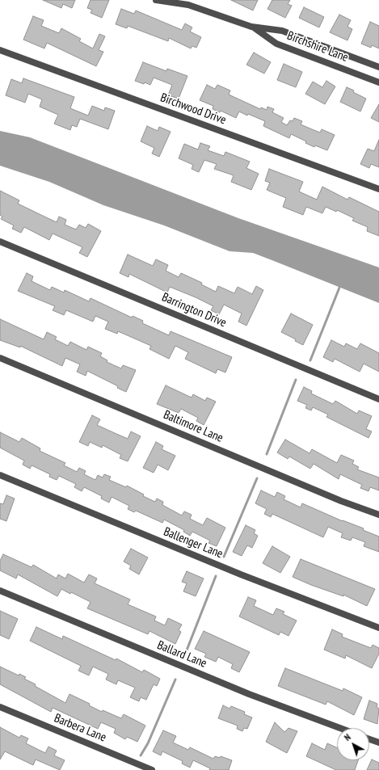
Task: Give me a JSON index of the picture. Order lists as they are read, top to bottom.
{
  "streets": {
    "street": [
      "Birchshire Lane",
      "Birchwood Drive",
      "Barrington Drive",
      "Baltimore Lane",
      "Ballenger Lane",
      "Ballard Lane",
      "Barbera Lane"
    ]
  },
  "north": "top left"
}
